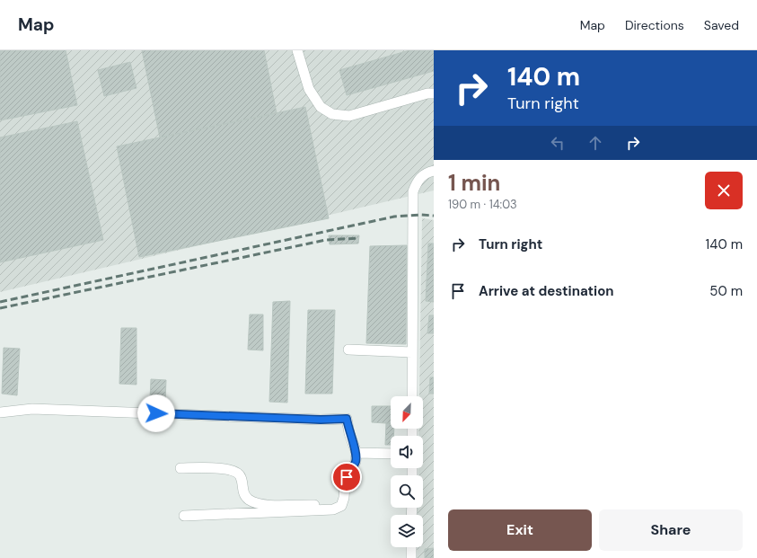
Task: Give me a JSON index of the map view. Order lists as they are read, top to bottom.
{
  "north": "bottom left",
  "page": {
    "header": "Map",
    "nav": ["Map", "Directions", "Saved"],
    "turn": ["140 m", "Turn right"],
    "heading": ["1 min", "190 m · 14:03"],
    "list": [
      {
        "name": "Turn right",
        "value": "140 m"
      },
      {
        "name": "Arrive at destination",
        "value": "50 m"
      }
    ],
    "buttons": ["Exit", "Share"]
  }
}
